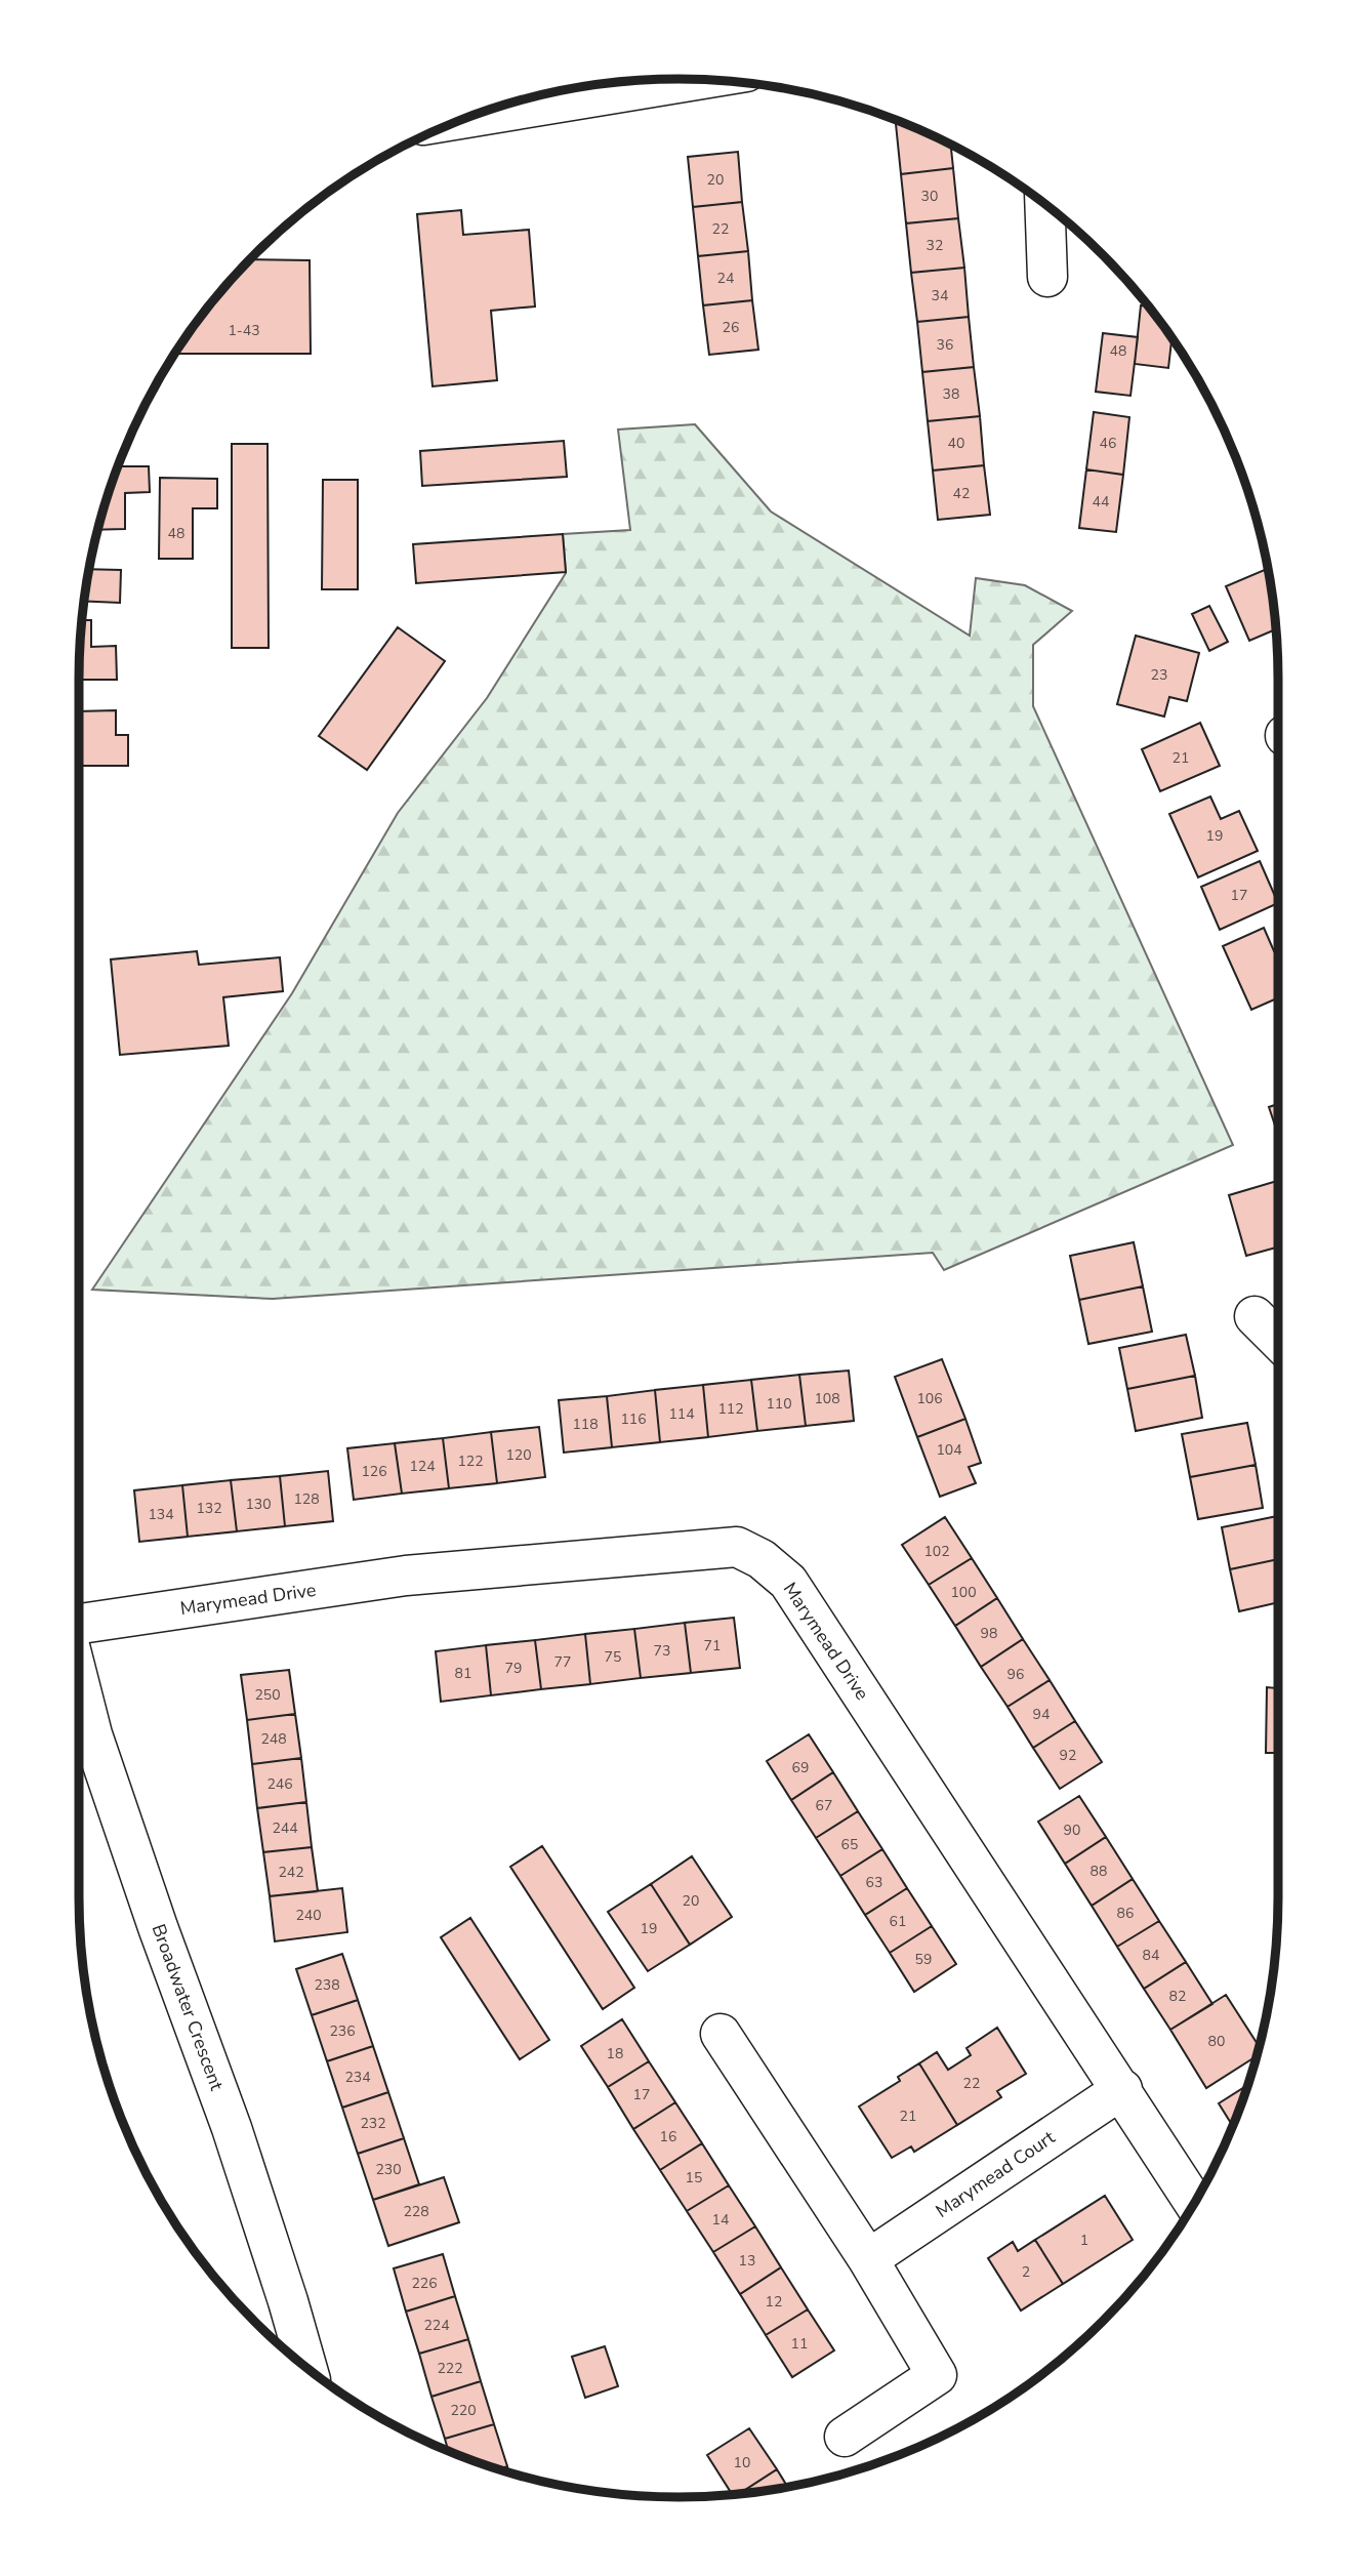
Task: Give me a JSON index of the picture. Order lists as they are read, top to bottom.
{
  "streets": {
    "street": ["Marymead Drive", "Broadwater Crescent", "Marymead Court"]
  },
  "crossings": [
    ["Marymead Drive", "Marymead Court"]
  ],
  "house_numbers": [
    "20",
    "30",
    "22",
    "32",
    "24",
    "34",
    "26",
    "1-43",
    "36",
    "48",
    "38",
    "40",
    "46",
    "42",
    "44",
    "48",
    "23",
    "21",
    "19",
    "17",
    "108",
    "106",
    "110",
    "112",
    "114",
    "116",
    "118",
    "104",
    "120",
    "122",
    "124",
    "126",
    "128",
    "130",
    "132",
    "134",
    "102",
    "100",
    "98",
    "71",
    "73",
    "75",
    "77",
    "79",
    "81",
    "96",
    "250",
    "94",
    "248",
    "92",
    "69",
    "246",
    "67",
    "244",
    "90",
    "65",
    "88",
    "242",
    "63",
    "20",
    "86",
    "240",
    "61",
    "19",
    "84",
    "59",
    "238",
    "82",
    "236",
    "80",
    "18",
    "234",
    "22",
    "17",
    "21",
    "232",
    "16",
    "230",
    "15",
    "228",
    "14",
    "1",
    "13",
    "2",
    "226",
    "12",
    "224",
    "11",
    "222",
    "220",
    "10"
  ]
}
